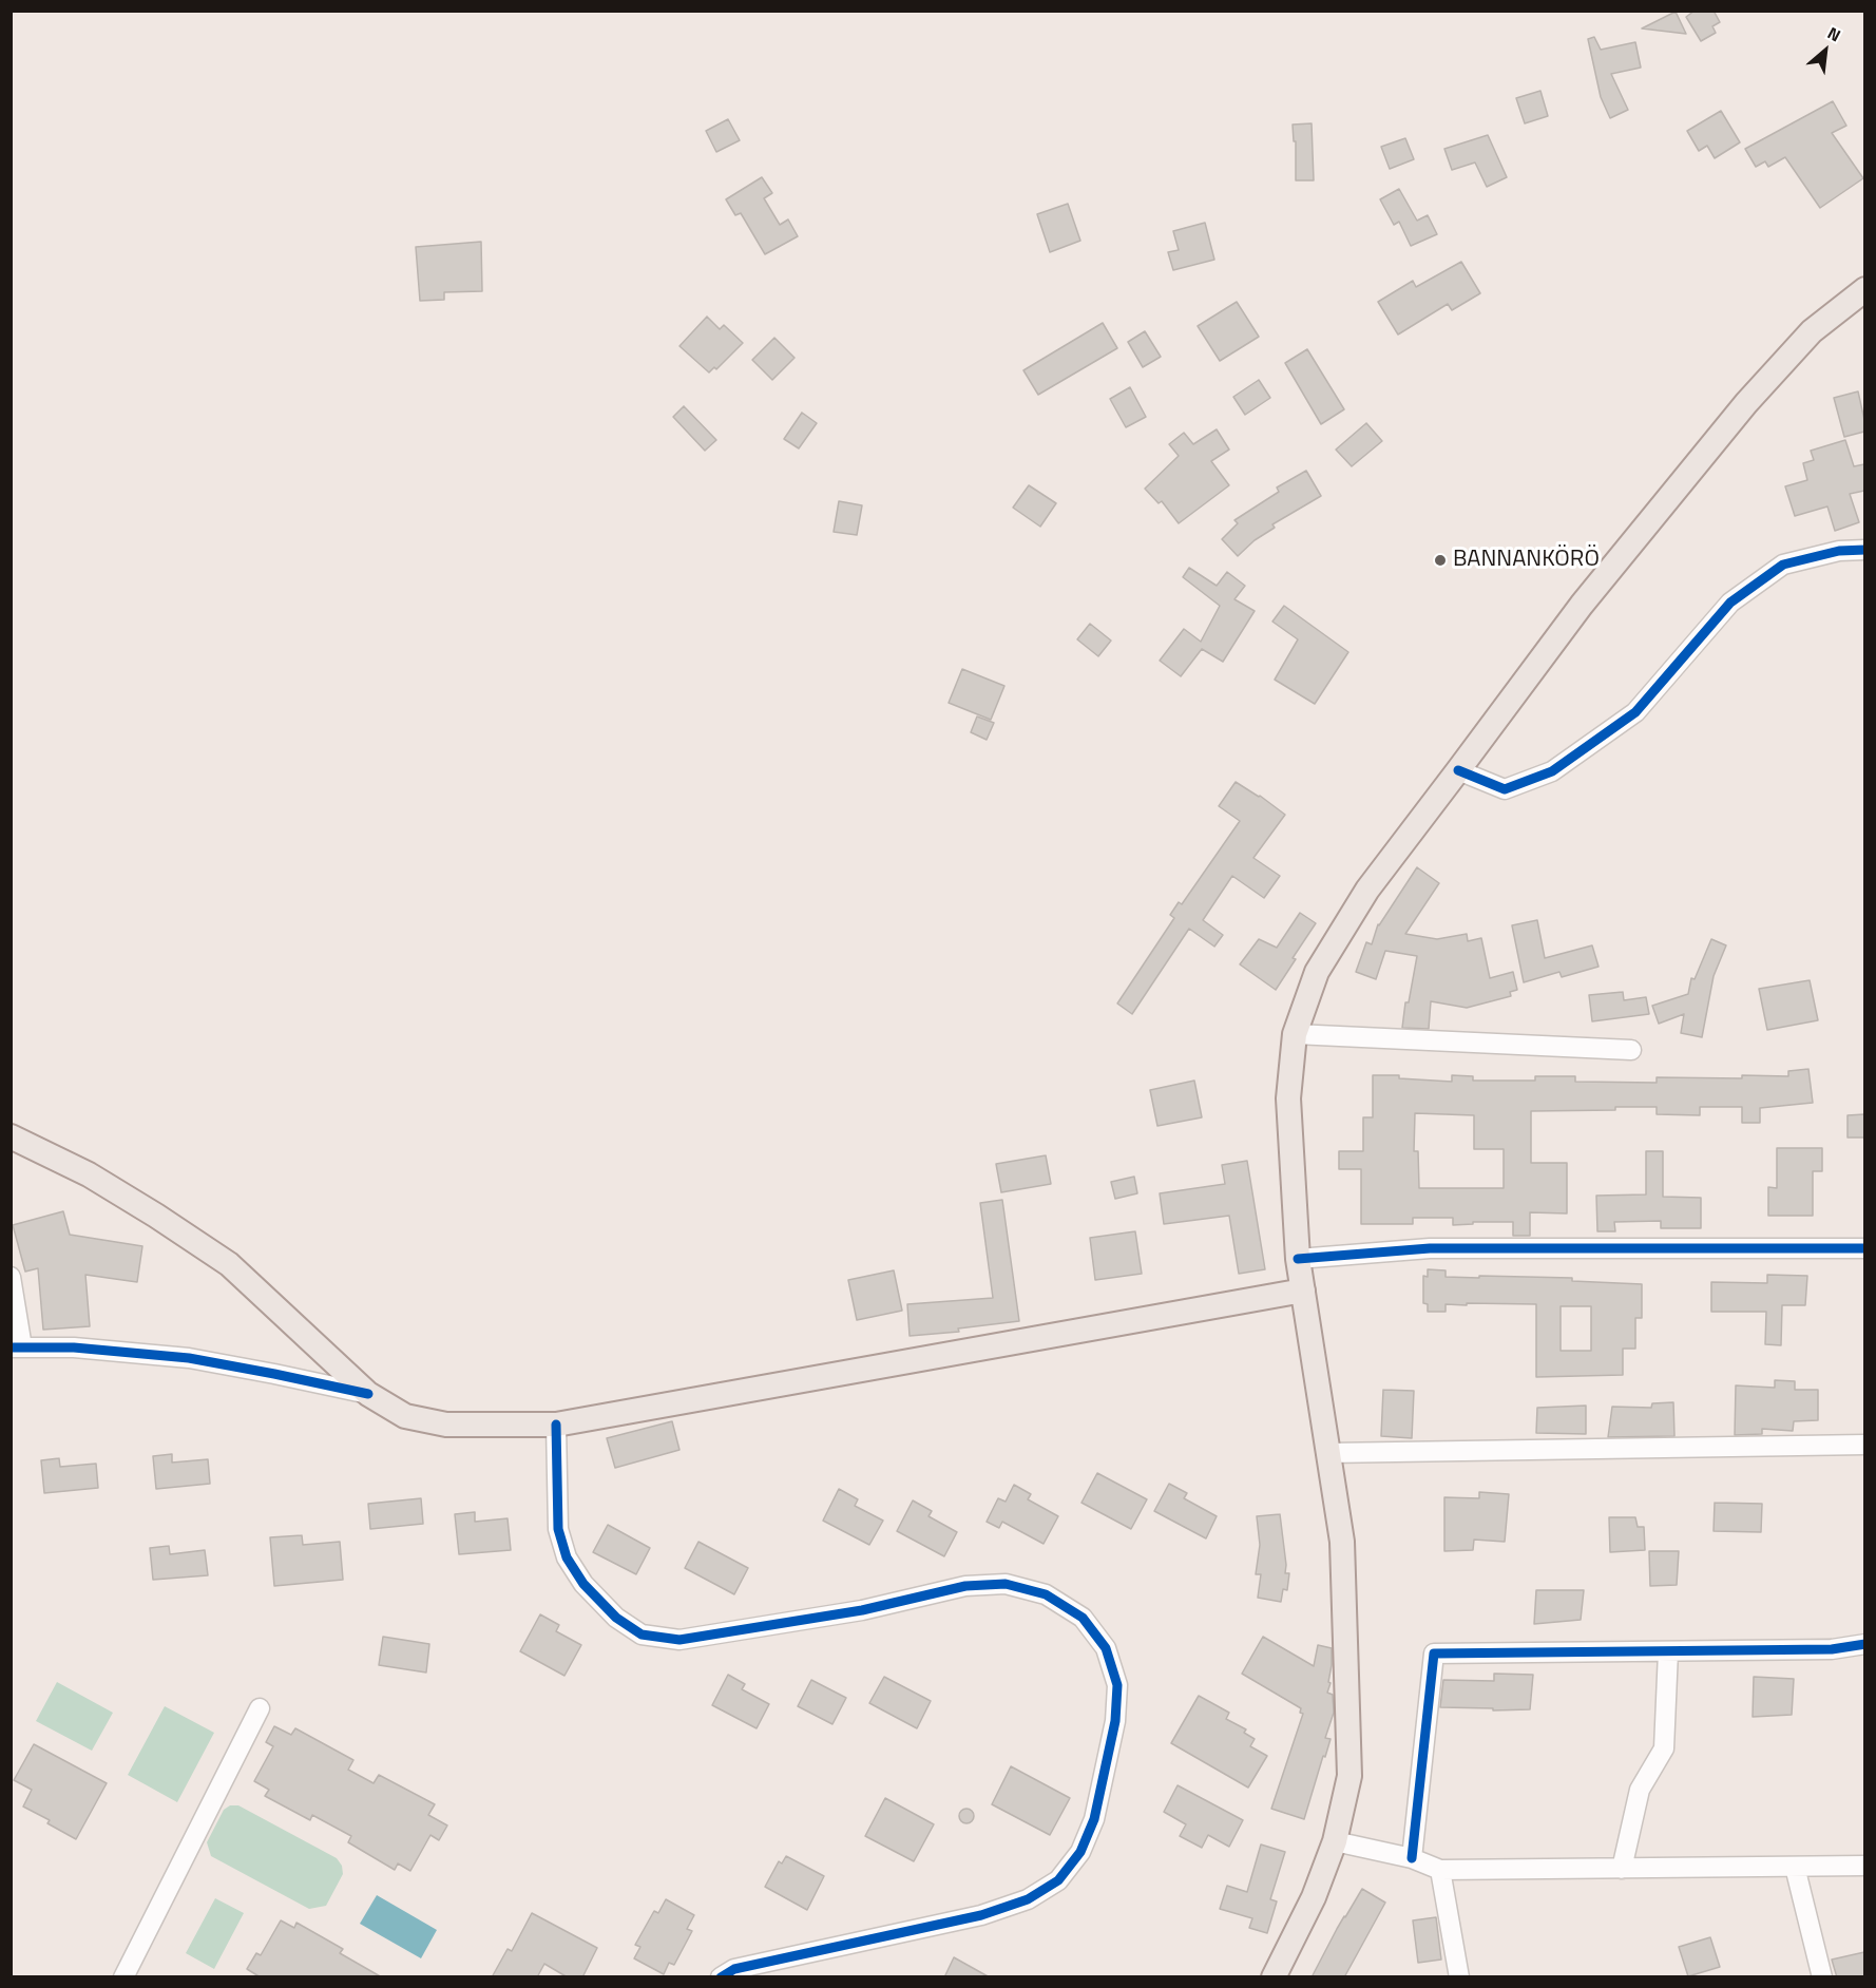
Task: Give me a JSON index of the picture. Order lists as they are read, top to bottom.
{
  "places": ["BANNANKÖRÖ"],
  "north": "top right"
}
